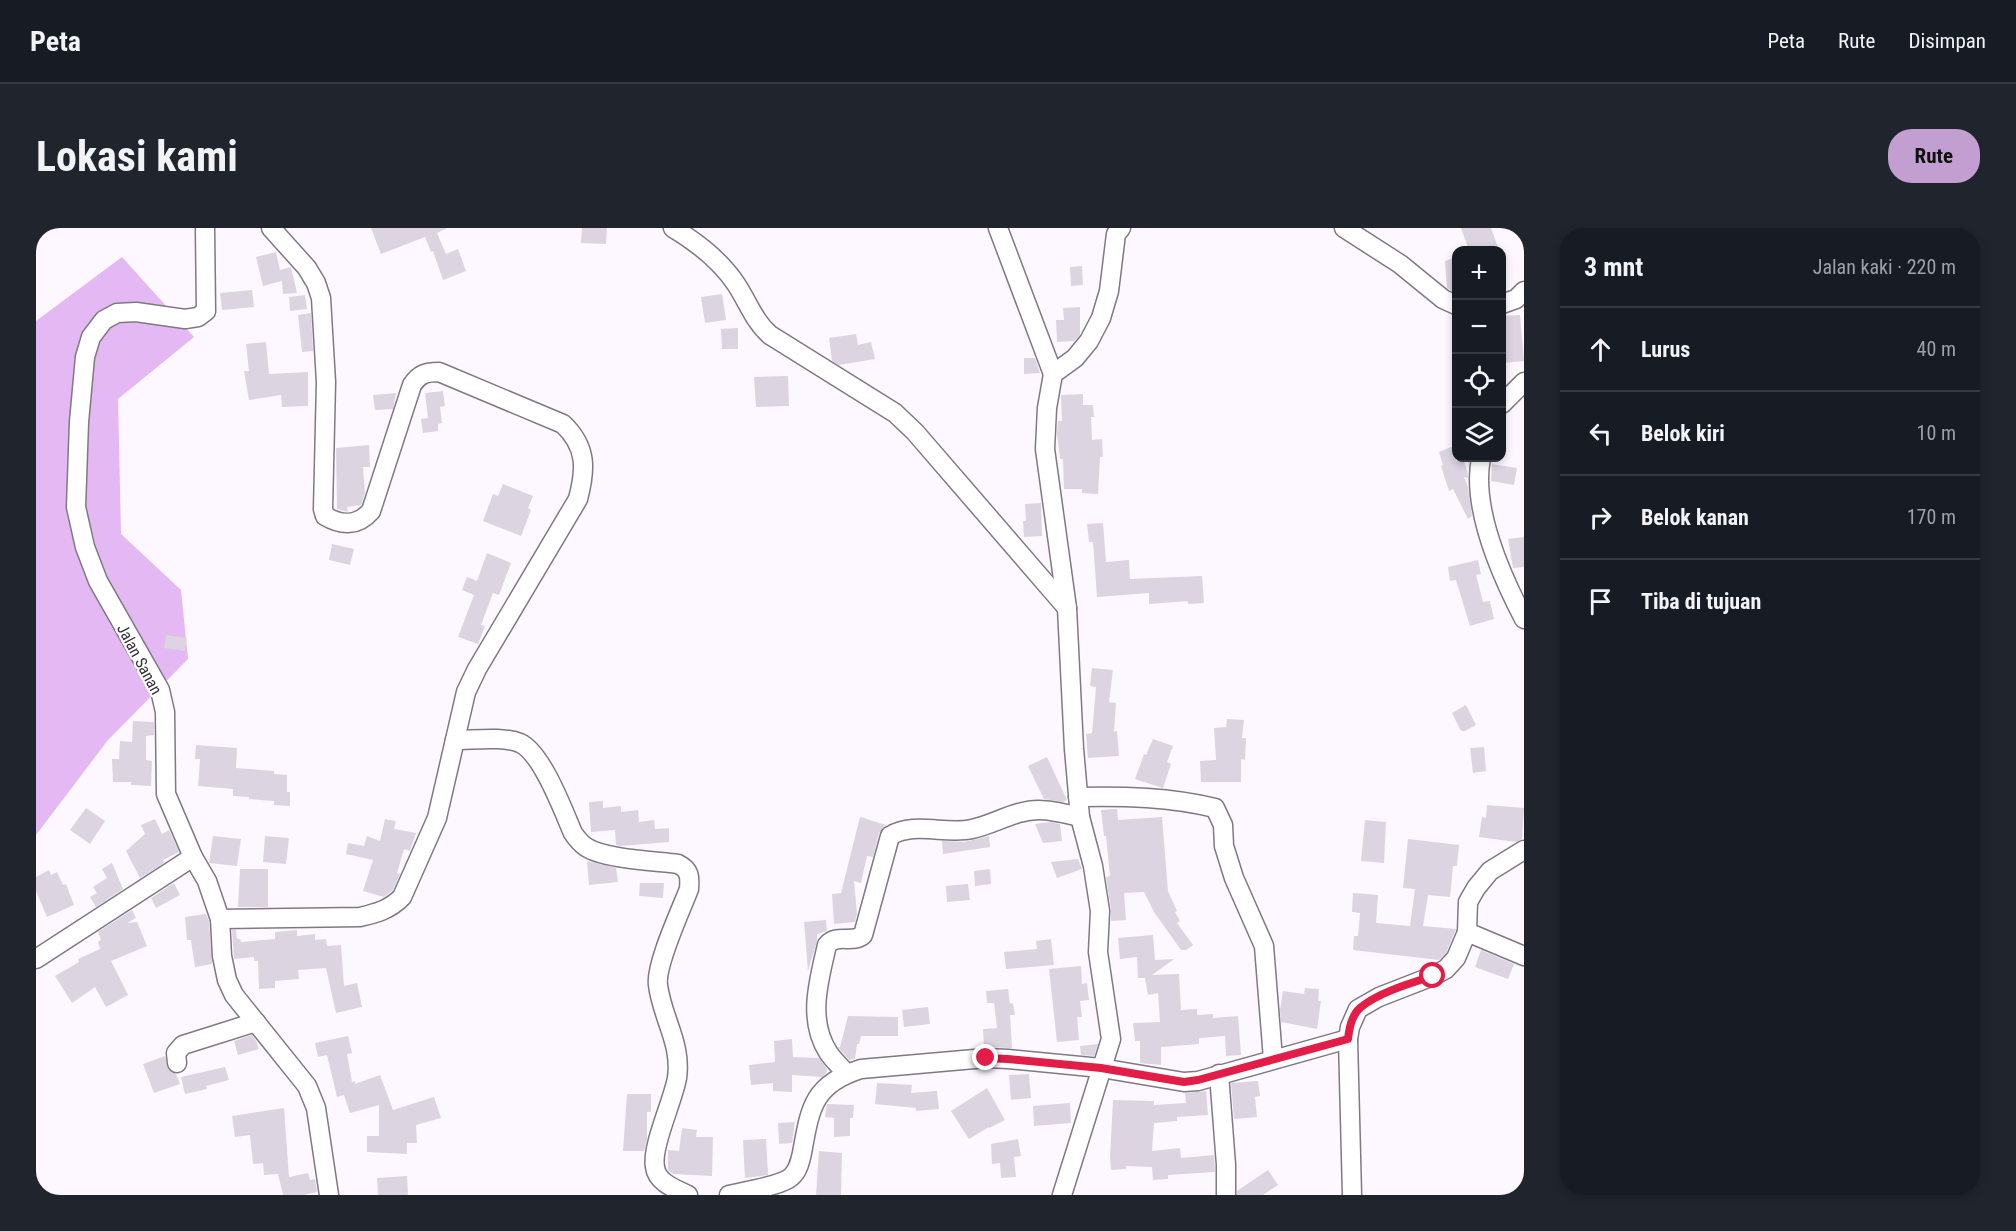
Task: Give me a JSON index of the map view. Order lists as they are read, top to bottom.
{
  "streets": {
    "street": ["Jalan Sanan"]
  },
  "page": {
    "header": "Peta",
    "nav": ["Peta", "Rute", "Disimpan"],
    "buttons": "Rute",
    "title": "Lokasi kami",
    "heading": ["3 mnt", "Jalan kaki · 220 m"],
    "map_buttons": ["+", "−"],
    "list": [
      ["Lurus", "40 m"],
      ["Belok kiri", "10 m"],
      ["Belok kanan", "170 m"],
      "Tiba di tujuan"
    ]
  }
}
